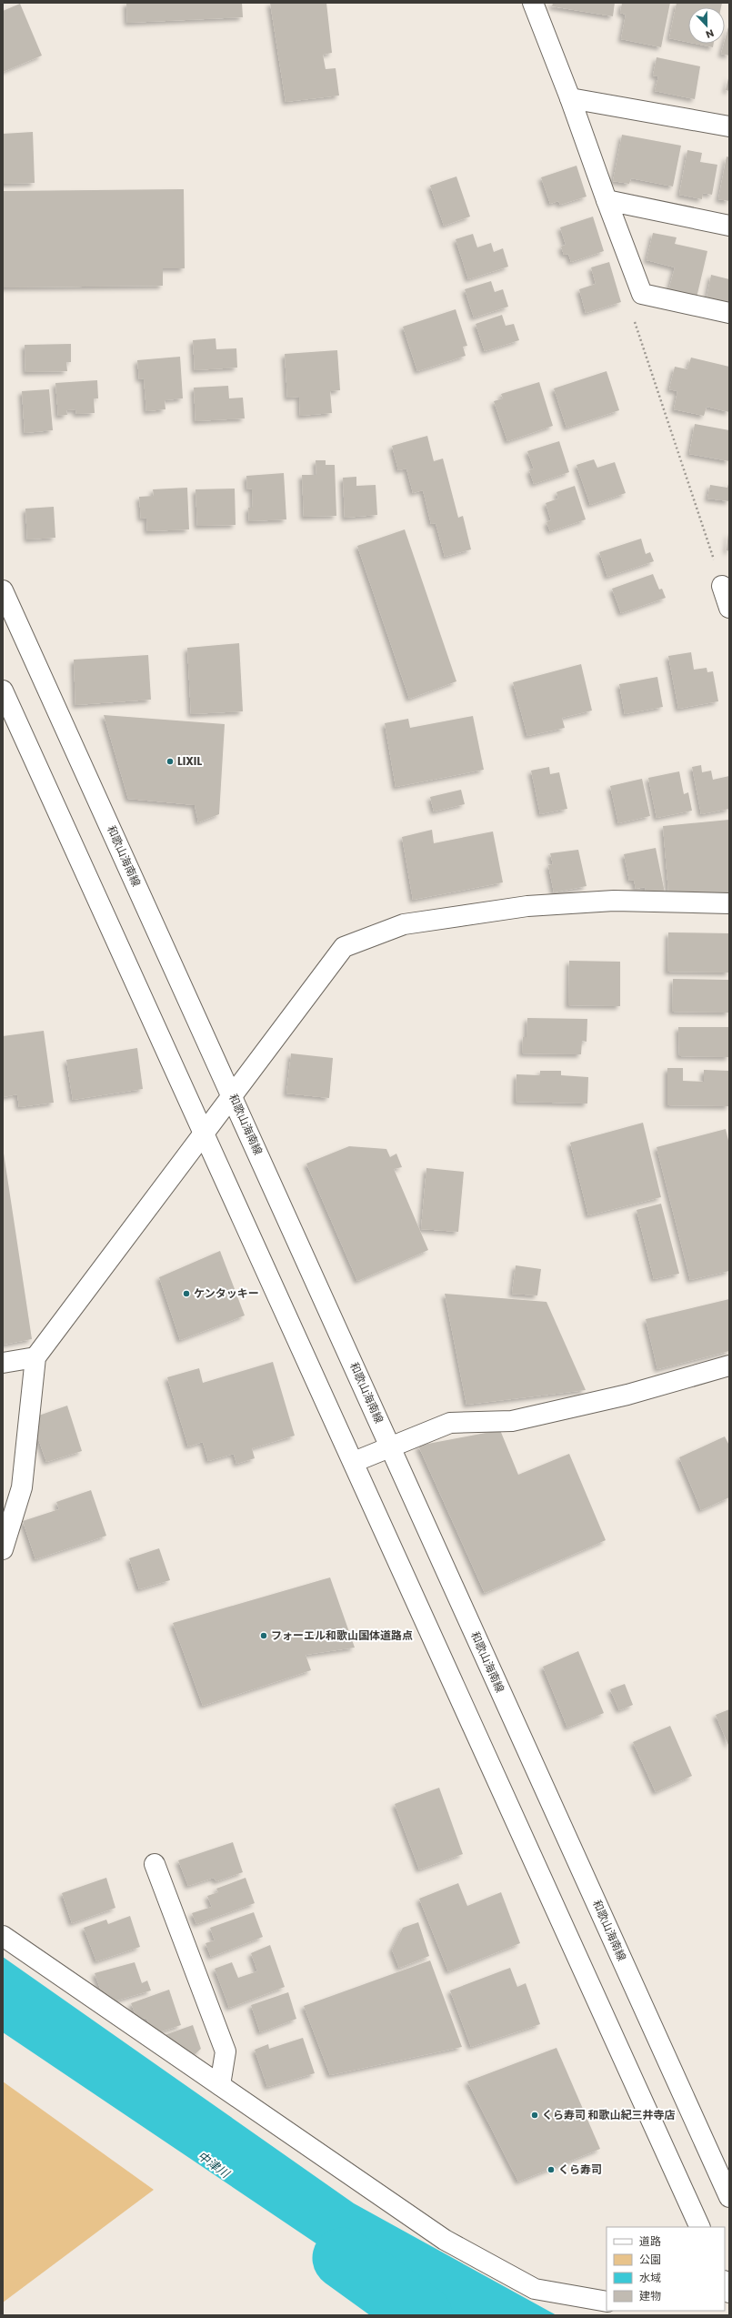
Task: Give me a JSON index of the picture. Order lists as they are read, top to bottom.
{
  "streets": {
    "main road": ["和歌山海南線"]
  },
  "water": ["中津川"],
  "places": [
    "LIXIL",
    "ケンタッキー",
    "フォーエル和歌山国体道路点",
    "くら寿司 和歌山紀三井寺店",
    "くら寿司"
  ],
  "legend": [
    "道路",
    "公園",
    "水域",
    "建物"
  ],
  "north": "bottom"
}
